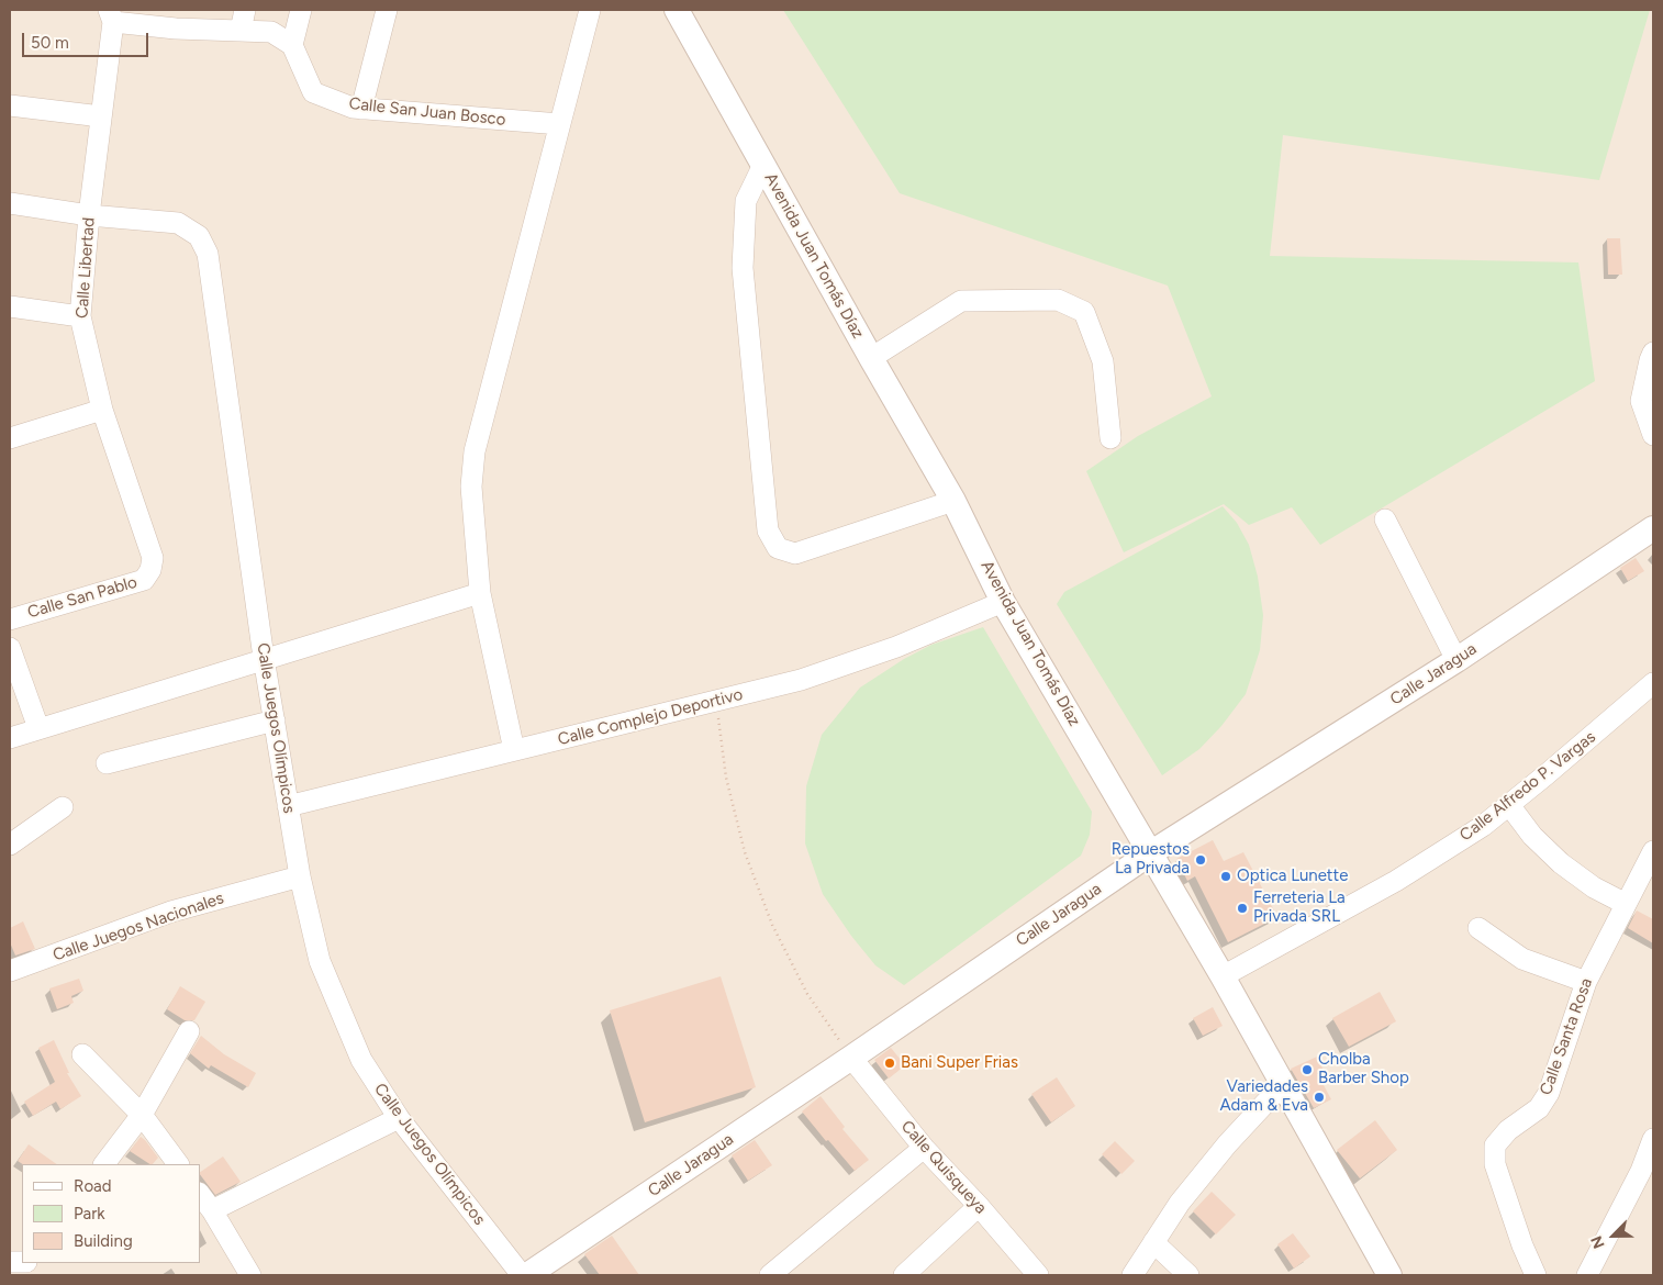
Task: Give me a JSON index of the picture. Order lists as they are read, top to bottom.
{
  "streets": {
    "street": [
      "Calle San Juan Bosco",
      "Avenida Juan Tomás Díaz",
      "Calle Libertad",
      "Calle San Pablo",
      "Calle Jaragua",
      "Calle Complejo Deportivo",
      "Calle Juegos Olímpicos",
      "Calle Alfredo P. Vargas",
      "Calle Juegos Nacionales",
      "Calle Santa Rosa",
      "Calle Quisqueya"
    ]
  },
  "crossings": [
    ["Avenida Juan Tomás Díaz", "Calle Jaragua"],
    ["Avenida Juan Tomás Díaz", "Calle Complejo Deportivo"],
    ["Avenida Juan Tomás Díaz", "Calle Alfredo P. Vargas"],
    ["Calle Libertad", "Calle San Pablo"],
    ["Calle Libertad", "Calle Juegos Olímpicos"],
    ["Calle Jaragua", "Calle Quisqueya"],
    ["Calle Complejo Deportivo", "Calle Juegos Olímpicos"],
    ["Calle Juegos Olímpicos", "Calle Juegos Nacionales"]
  ],
  "places": [
    "Repuestos La Privada",
    "Optica Lunette",
    "Ferreteria La Privada SRL",
    "Bani Super Frias",
    "Cholba Barber Shop",
    "Variedades Adam & Eva"
  ],
  "legend": ["Road", "Park", "Building"],
  "scale_bar": "50 m",
  "north": "bottom left"
}
